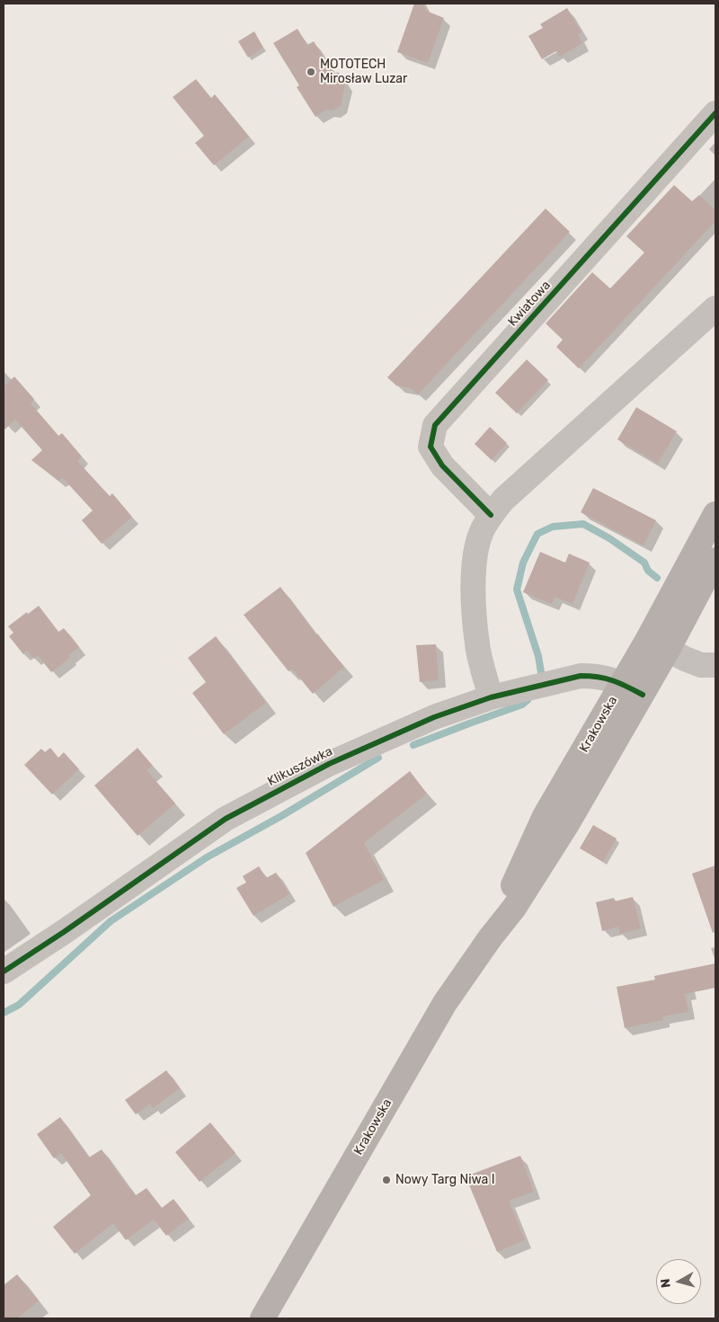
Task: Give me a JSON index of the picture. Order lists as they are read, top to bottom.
{
  "streets": {
    "main road": ["Krakowska"],
    "street": ["Kwiatowa", "Klikuszówka"]
  },
  "crossings": [
    ["Krakowska", "Klikuszówka"]
  ],
  "places": ["MOTOTECH Mirosław Luzar", "Nowy Targ Niwa I"],
  "north": "left"
}
